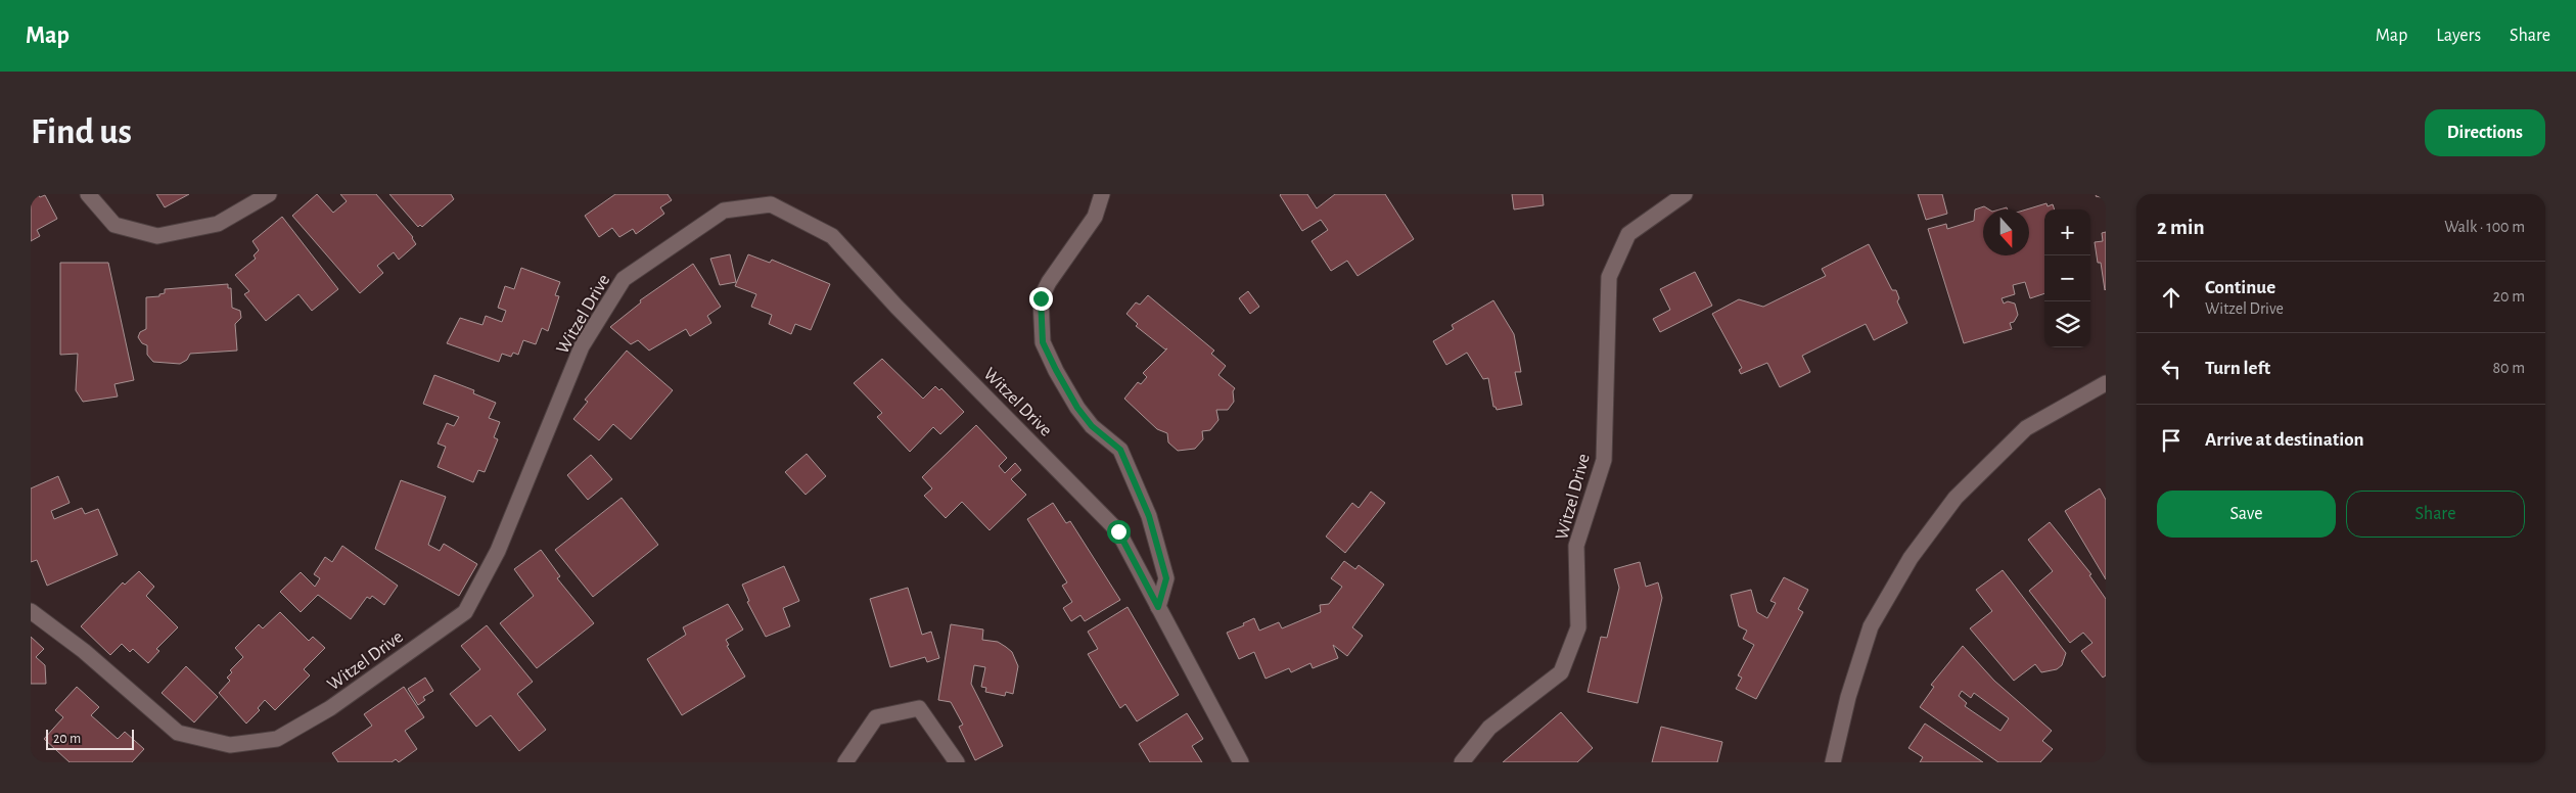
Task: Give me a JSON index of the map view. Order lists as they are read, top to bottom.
{
  "streets": {
    "street": ["Witzel Drive"]
  },
  "scale_bar": "20 m",
  "north": "bottom",
  "page": {
    "header": "Map",
    "nav": ["Map", "Layers", "Share"],
    "buttons": [
      "Directions",
      ["Save", "Share"]
    ],
    "title": "Find us",
    "heading": ["2 min", "Walk · 100 m"],
    "map_buttons": ["+", "−"],
    "list": [
      ["Continue", "Witzel Drive", "20 m"],
      ["Turn left", "80 m"],
      "Arrive at destination"
    ],
    "scale": "20 m"
  }
}
